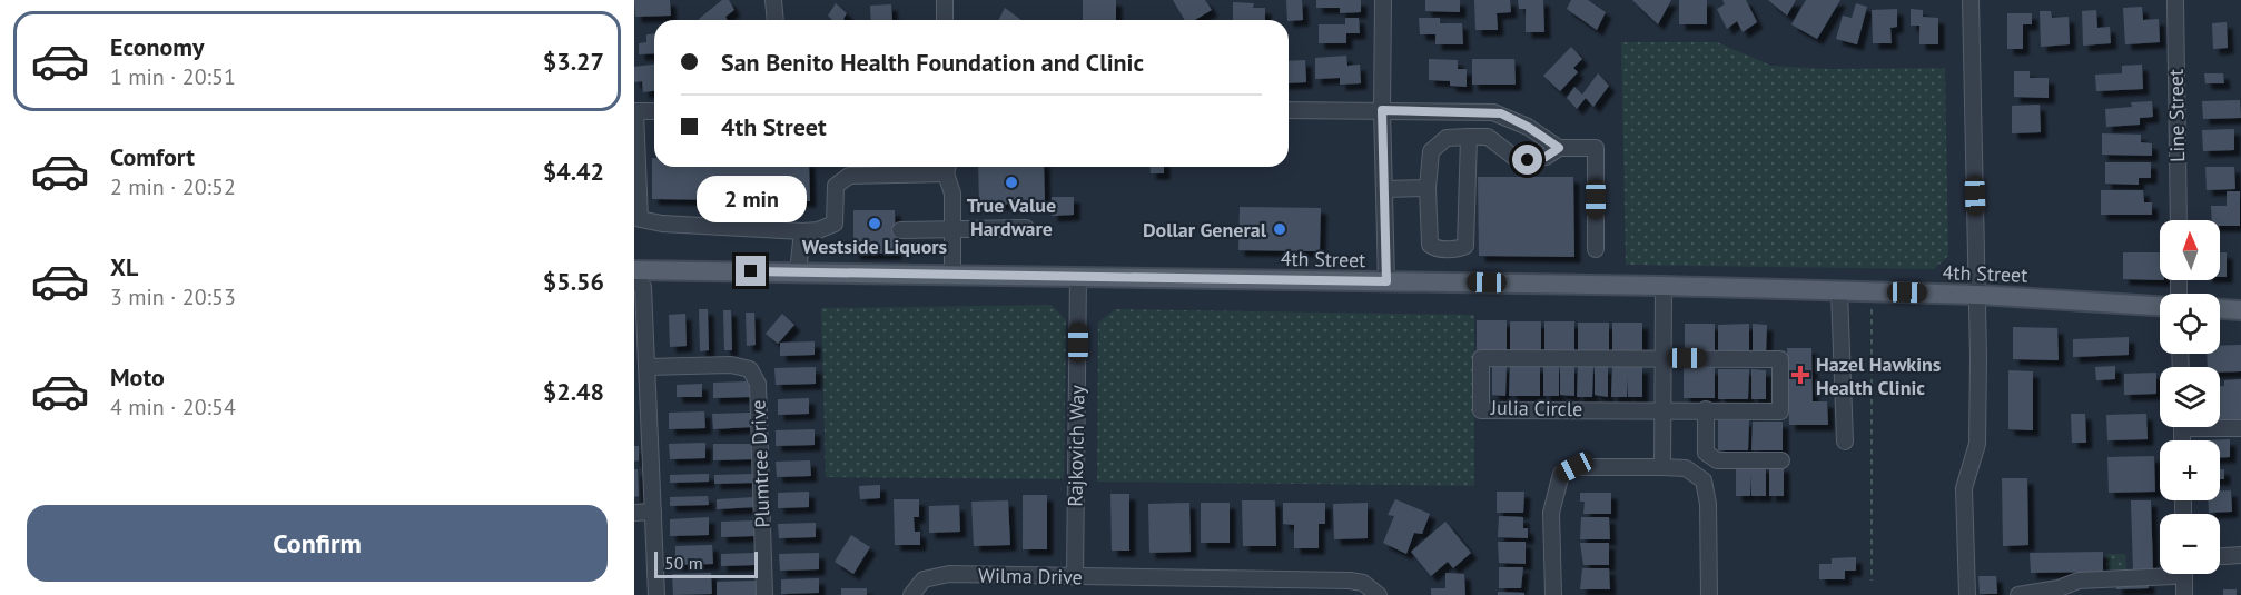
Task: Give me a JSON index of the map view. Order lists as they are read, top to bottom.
{
  "streets": {
    "main road": ["4th Street"],
    "street": [
      "Line Street",
      "Julia Circle",
      "Rajkovich Way",
      "Plumtree Drive",
      "Wilma Drive"
    ]
  },
  "crossings": [
    ["4th Street", "Rajkovich Way"],
    ["Rajkovich Way", "Wilma Drive"]
  ],
  "places": {
    "other": ["True Value Hardware", "Westside Liquors", "Dollar General"],
    "health": ["Hazel Hawkins Health Clinic"]
  },
  "scale_bar": "50 m",
  "north": "top",
  "page": {
    "list": [
      {
        "name": "Economy",
        "note": "1 min · 20:51",
        "value": "$3.27"
      },
      {
        "name": "Comfort",
        "note": "2 min · 20:52",
        "value": "$4.42"
      },
      {
        "name": "XL",
        "note": "3 min · 20:53",
        "value": "$5.56"
      },
      {
        "name": "Moto",
        "note": "4 min · 20:54",
        "value": "$2.48"
      }
    ],
    "banner": ["San Benito Health Foundation and Clinic", "4th Street"],
    "bubble": "2 min",
    "map_buttons": ["+", "−"],
    "buttons": "Confirm",
    "scale": "50 m"
  }
}
